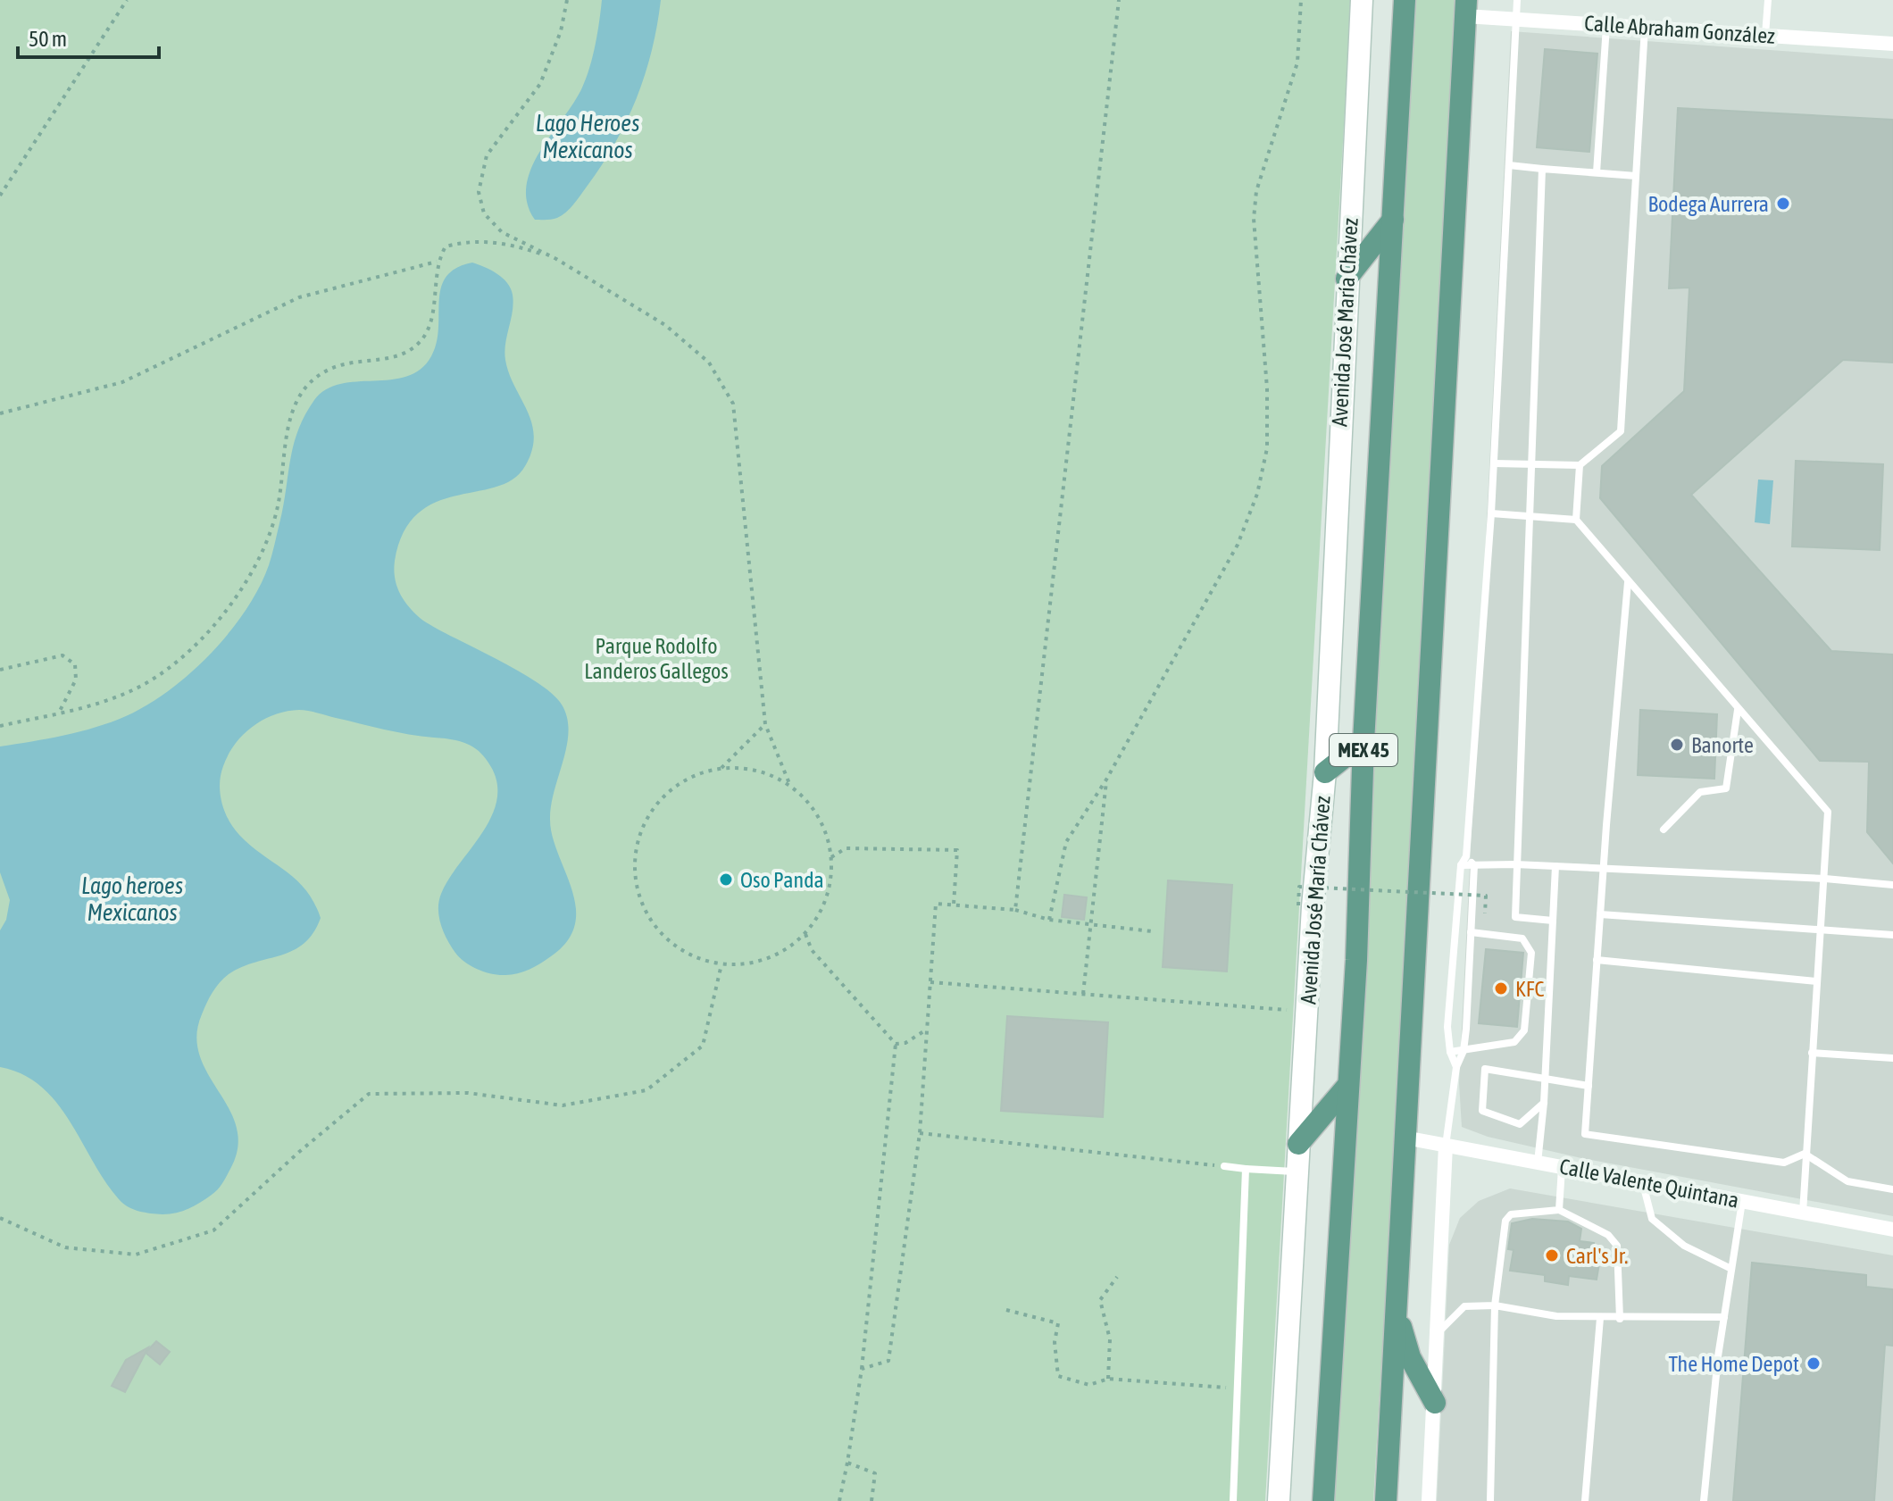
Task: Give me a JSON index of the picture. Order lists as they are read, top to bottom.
{
  "streets": {
    "main road": ["Avenida José María Chávez", "MEX 45"],
    "street": ["Calle Abraham González", "Calle Valente Quintana"]
  },
  "crossings": [
    ["Calle Abraham González", "MEX 45"],
    ["MEX 45", "Calle Valente Quintana"]
  ],
  "water": ["Lago Heroes Mexicanos", "Lago heroes Mexicanos"],
  "parks": ["Parque Rodolfo Landeros Gallegos"],
  "places": [
    "Bodega Aurrera",
    "Banorte",
    "Oso Panda",
    "KFC",
    "Carl's Jr.",
    "The Home Depot"
  ],
  "scale_bar": "50 m"
}
